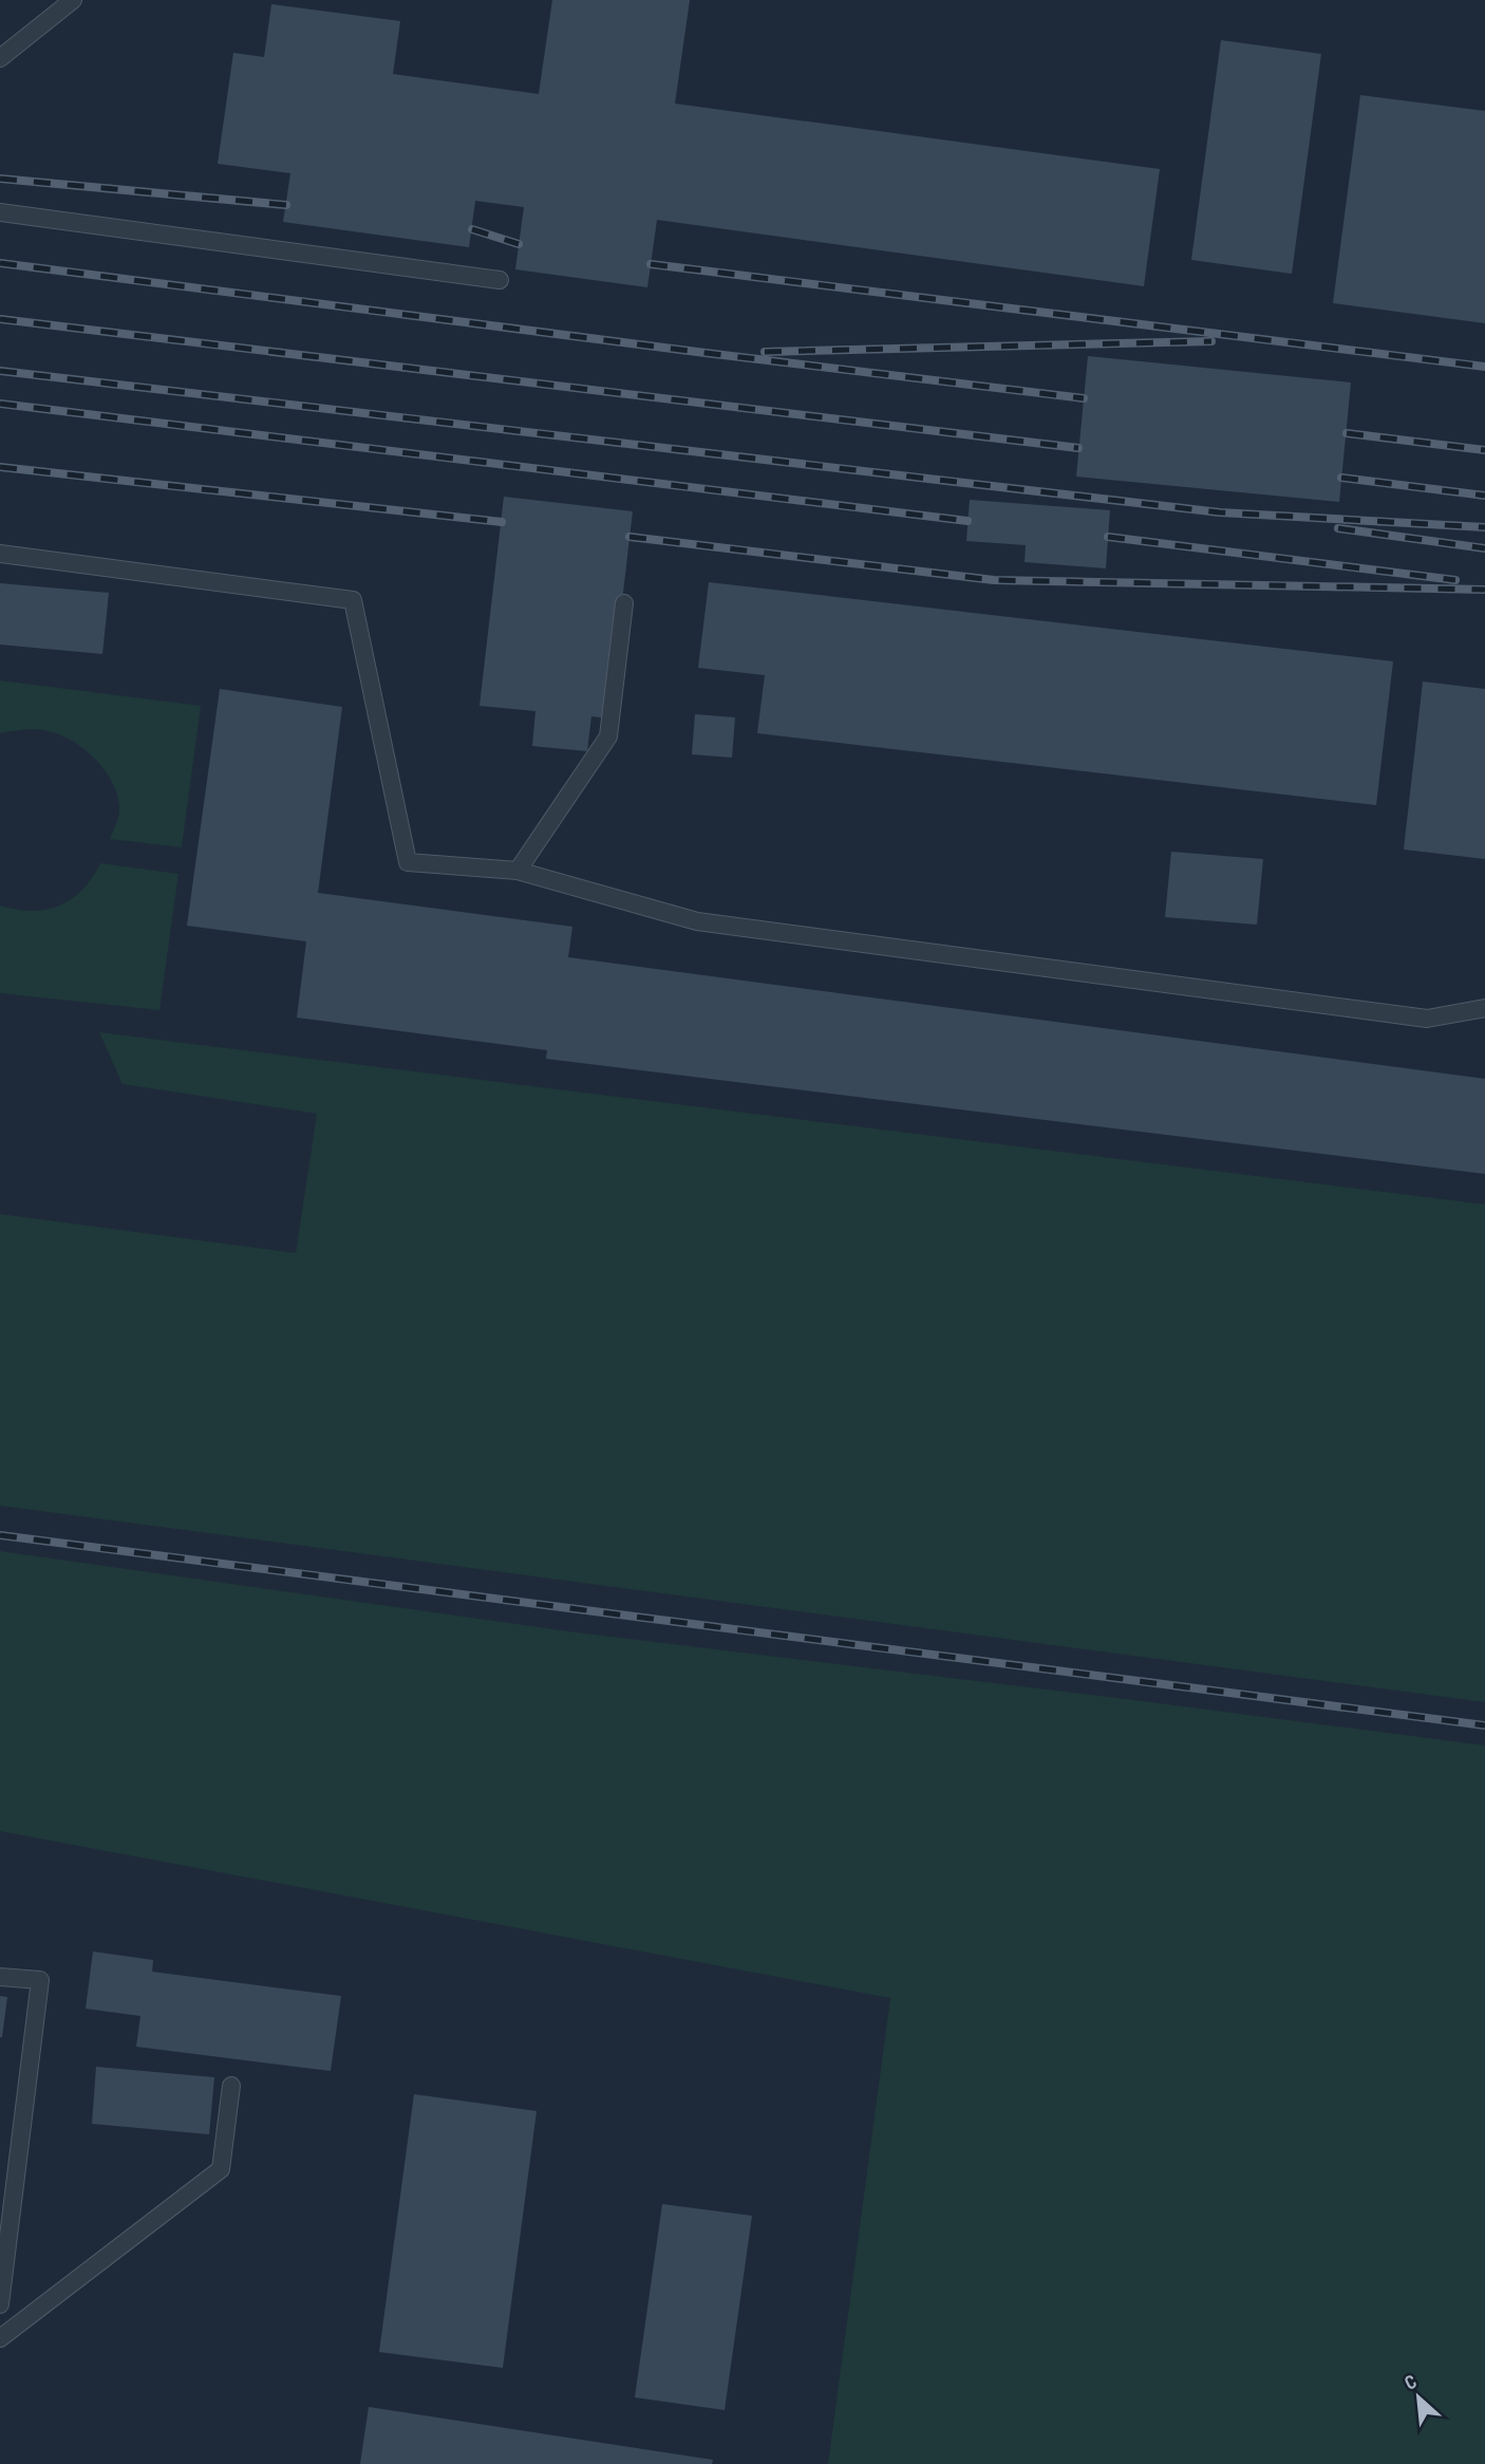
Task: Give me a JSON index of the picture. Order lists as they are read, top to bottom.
{
  "north": "top left"
}
